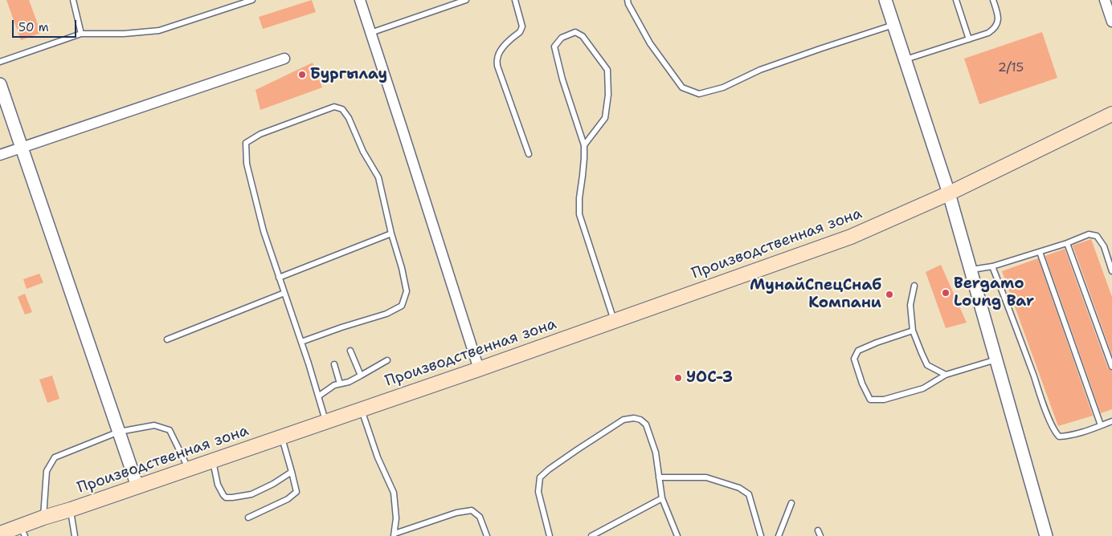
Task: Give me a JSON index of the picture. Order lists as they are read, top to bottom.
{
  "streets": {
    "main road": ["Производственная зона"]
  },
  "places": [
    "Бургылау",
    "Bergamo Loung Bar",
    "МунайСпецСнаб Компани",
    "УОС-3"
  ],
  "house_numbers": ["2/15"],
  "scale_bar": "50 m"
}
